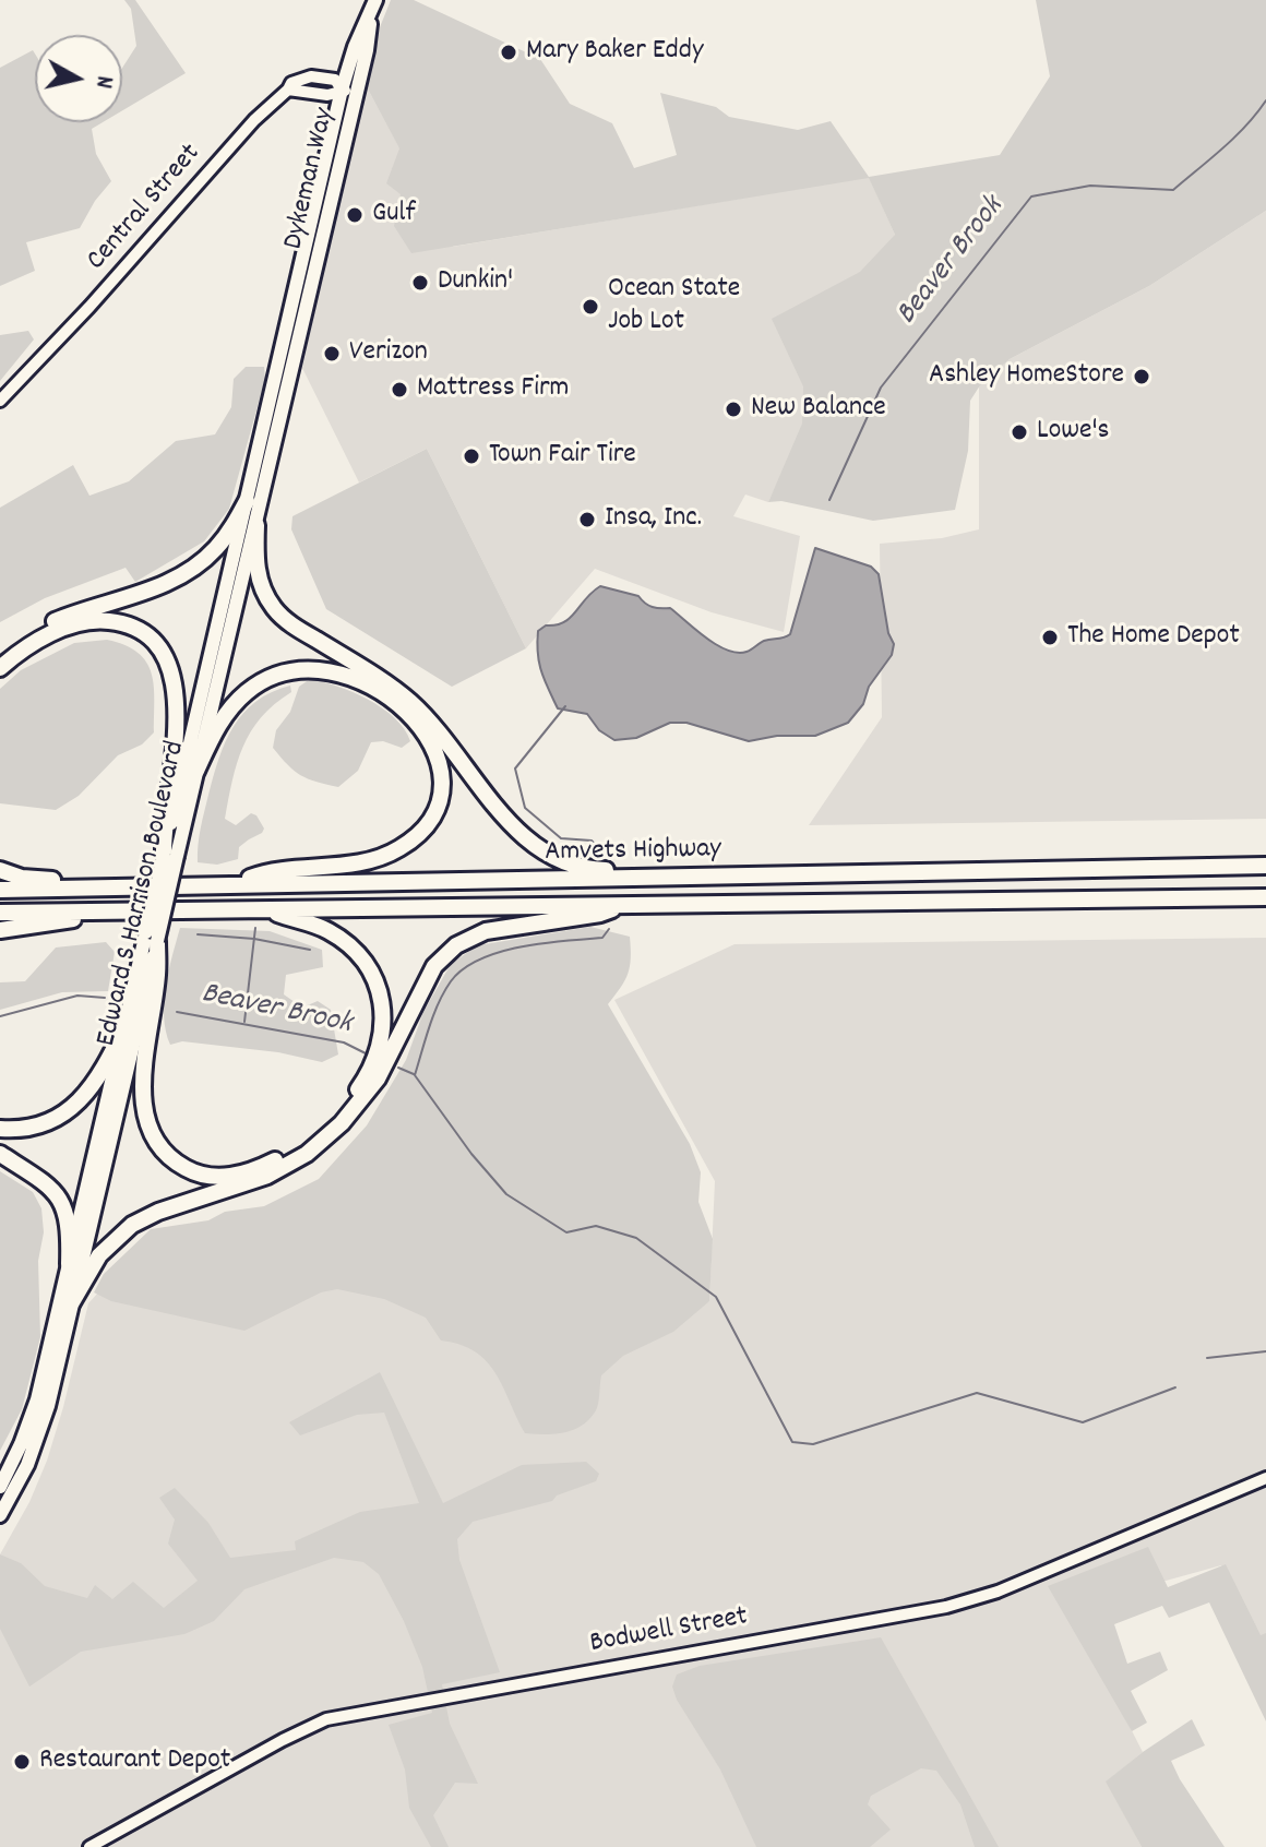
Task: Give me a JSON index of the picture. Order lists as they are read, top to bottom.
{
  "streets": {
    "highway": ["Amvets Highway"],
    "main road": ["Dykeman Way", "Edward S Harrison Boulevard"],
    "street": ["Central Street", "Bodwell Street"]
  },
  "crossings": [
    ["Dykeman Way", "Edward S Harrison Boulevard"]
  ],
  "water": ["Beaver Brook"],
  "places": [
    "Mary Baker Eddy",
    "Gulf",
    "Dunkin'",
    "Ocean State Job Lot",
    "Verizon",
    "Ashley HomeStore",
    "Mattress Firm",
    "New Balance",
    "Lowe's",
    "Town Fair Tire",
    "Insa, Inc.",
    "The Home Depot",
    "Restaurant Depot"
  ],
  "north": "right"
}
